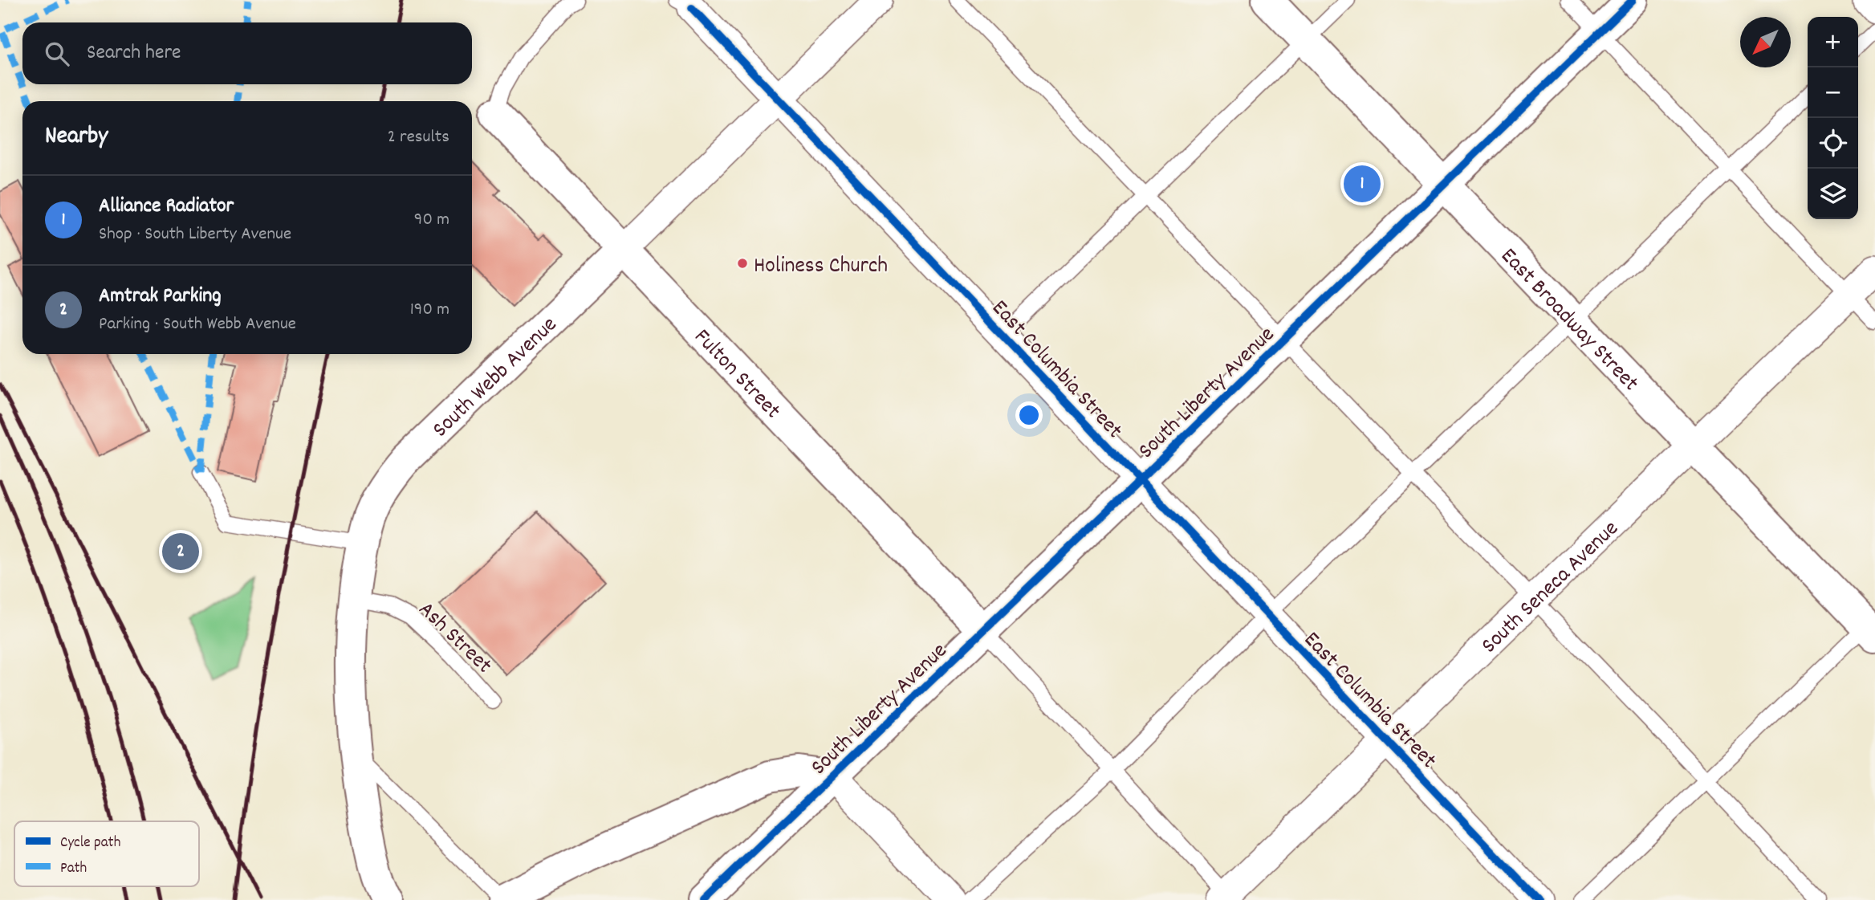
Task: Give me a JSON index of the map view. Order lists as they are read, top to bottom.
{
  "streets": {
    "street": [
      "East Broadway Street",
      "East Columbia Street",
      "Fulton Street",
      "South Webb Avenue",
      "South Liberty Avenue",
      "South Seneca Avenue"
    ],
    "lane": ["Ash Street"]
  },
  "crossings": [
    ["East Broadway Street", "South Liberty Avenue"],
    ["East Broadway Street", "South Seneca Avenue"],
    ["East Columbia Street", "South Webb Avenue"],
    ["East Columbia Street", "South Liberty Avenue"],
    ["East Columbia Street", "South Seneca Avenue"],
    ["Fulton Street", "South Webb Avenue"],
    ["Fulton Street", "South Liberty Avenue"],
    ["South Webb Avenue", "Ash Street"]
  ],
  "places": ["Holiness Church"],
  "legend": ["Cycle path", "Path"],
  "north": "bottom left",
  "page": {
    "map_buttons": ["+", "−"],
    "search": "Search here",
    "heading": ["Nearby", "2 results"],
    "pins": ["1", "2"],
    "list": [
      {
        "mark": "1",
        "name": "Alliance Radiator",
        "note": "Shop · South Liberty Avenue",
        "value": "90 m"
      },
      {
        "mark": "2",
        "name": "Amtrak Parking",
        "note": "Parking · South Webb Avenue",
        "value": "190 m"
      }
    ]
  }
}
